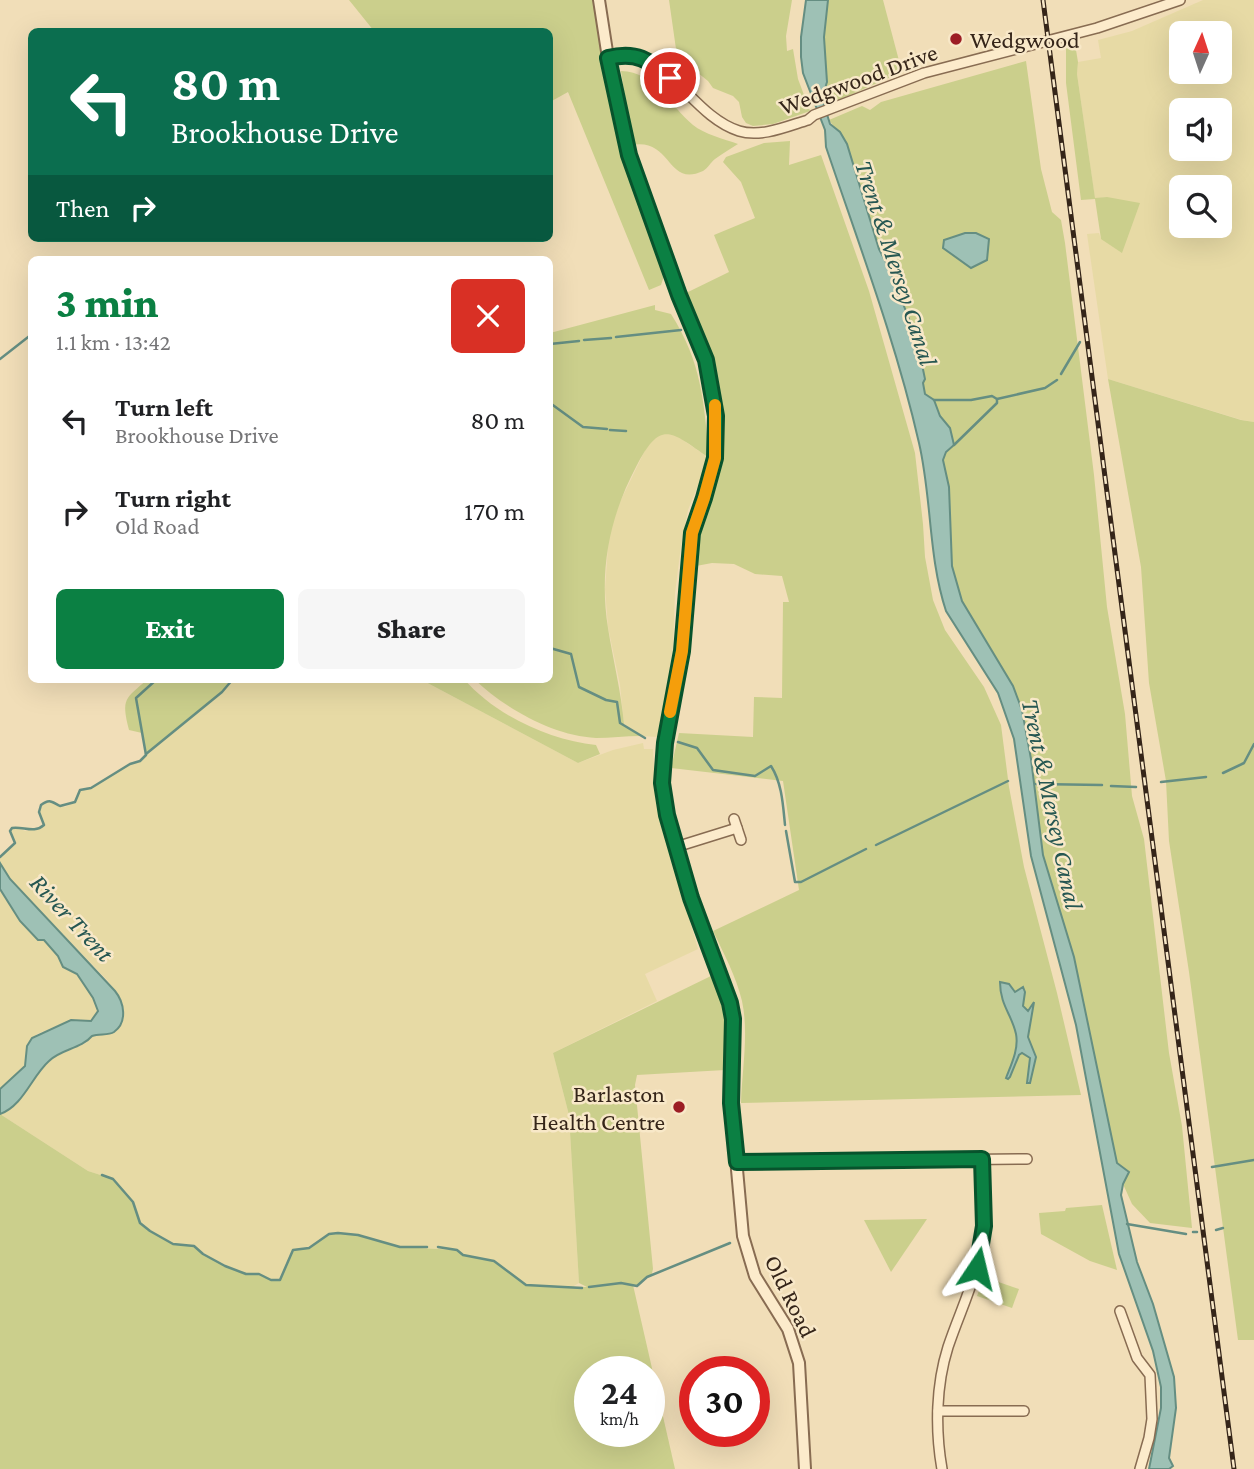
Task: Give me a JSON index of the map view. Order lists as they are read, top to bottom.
{
  "streets": {
    "street": ["Wedgwood Drive", "Old Road"]
  },
  "crossings": [
    ["Wedgwood Drive", "Old Road"]
  ],
  "water": ["Trent & Mersey Canal", "River Trent"],
  "places": ["Wedgwood", "Barlaston Health Centre"],
  "north": "top",
  "page": {
    "turn": ["80 m", "Brookhouse Drive"],
    "then": "Then",
    "heading": ["3 min", "1.1 km · 13:42"],
    "list": [
      {
        "name": "Turn left",
        "note": "Brookhouse Drive",
        "value": "80 m"
      },
      {
        "name": "Turn right",
        "note": "Old Road",
        "value": "170 m"
      }
    ],
    "buttons": ["Exit", "Share"],
    "speed": "24 km/h",
    "limit": "30"
  }
}
